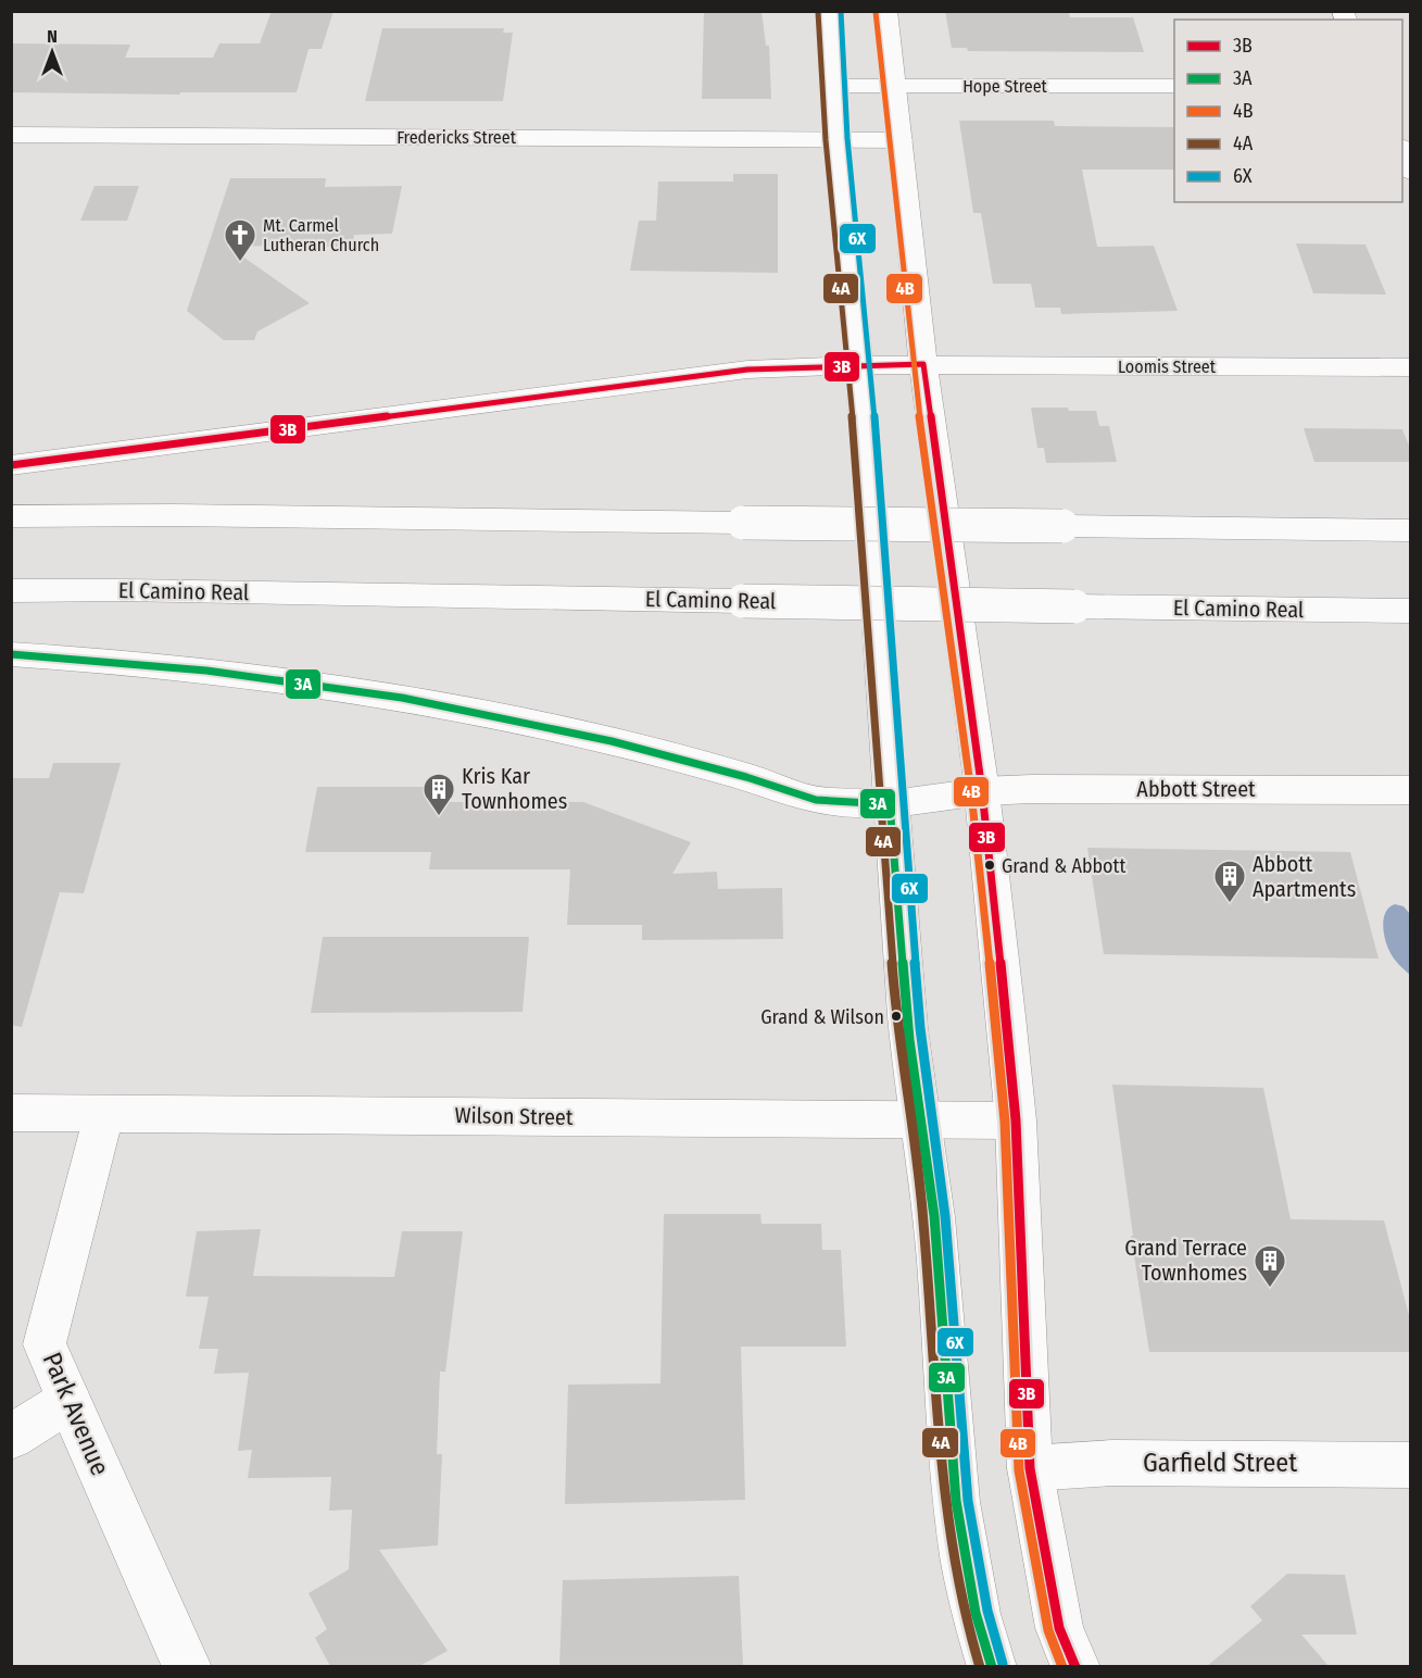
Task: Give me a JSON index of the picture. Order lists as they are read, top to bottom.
{
  "streets": {
    "main road": [
      "Hope Street",
      "Fredericks Street",
      "Loomis Street",
      "El Camino Real",
      "Abbott Street",
      "Wilson Street",
      "Park Avenue",
      "Garfield Street"
    ]
  },
  "crossings": [
    ["Wilson Street", "Park Avenue"]
  ],
  "places": {
    "church": ["Mt. Carmel Lutheran Church"],
    "building": ["Kris Kar Townhomes", "Abbott Apartments", "Grand Terrace Townhomes"],
    "other": ["Grand & Abbott", "Grand & Wilson"]
  },
  "lines": [
    "transit line 6X",
    "transit line 4B",
    "transit line 4A",
    "transit line 3B",
    "transit line 3A"
  ],
  "legend": [
    "3B",
    "3A",
    "4B",
    "4A",
    "6X"
  ],
  "north": "top"
}
